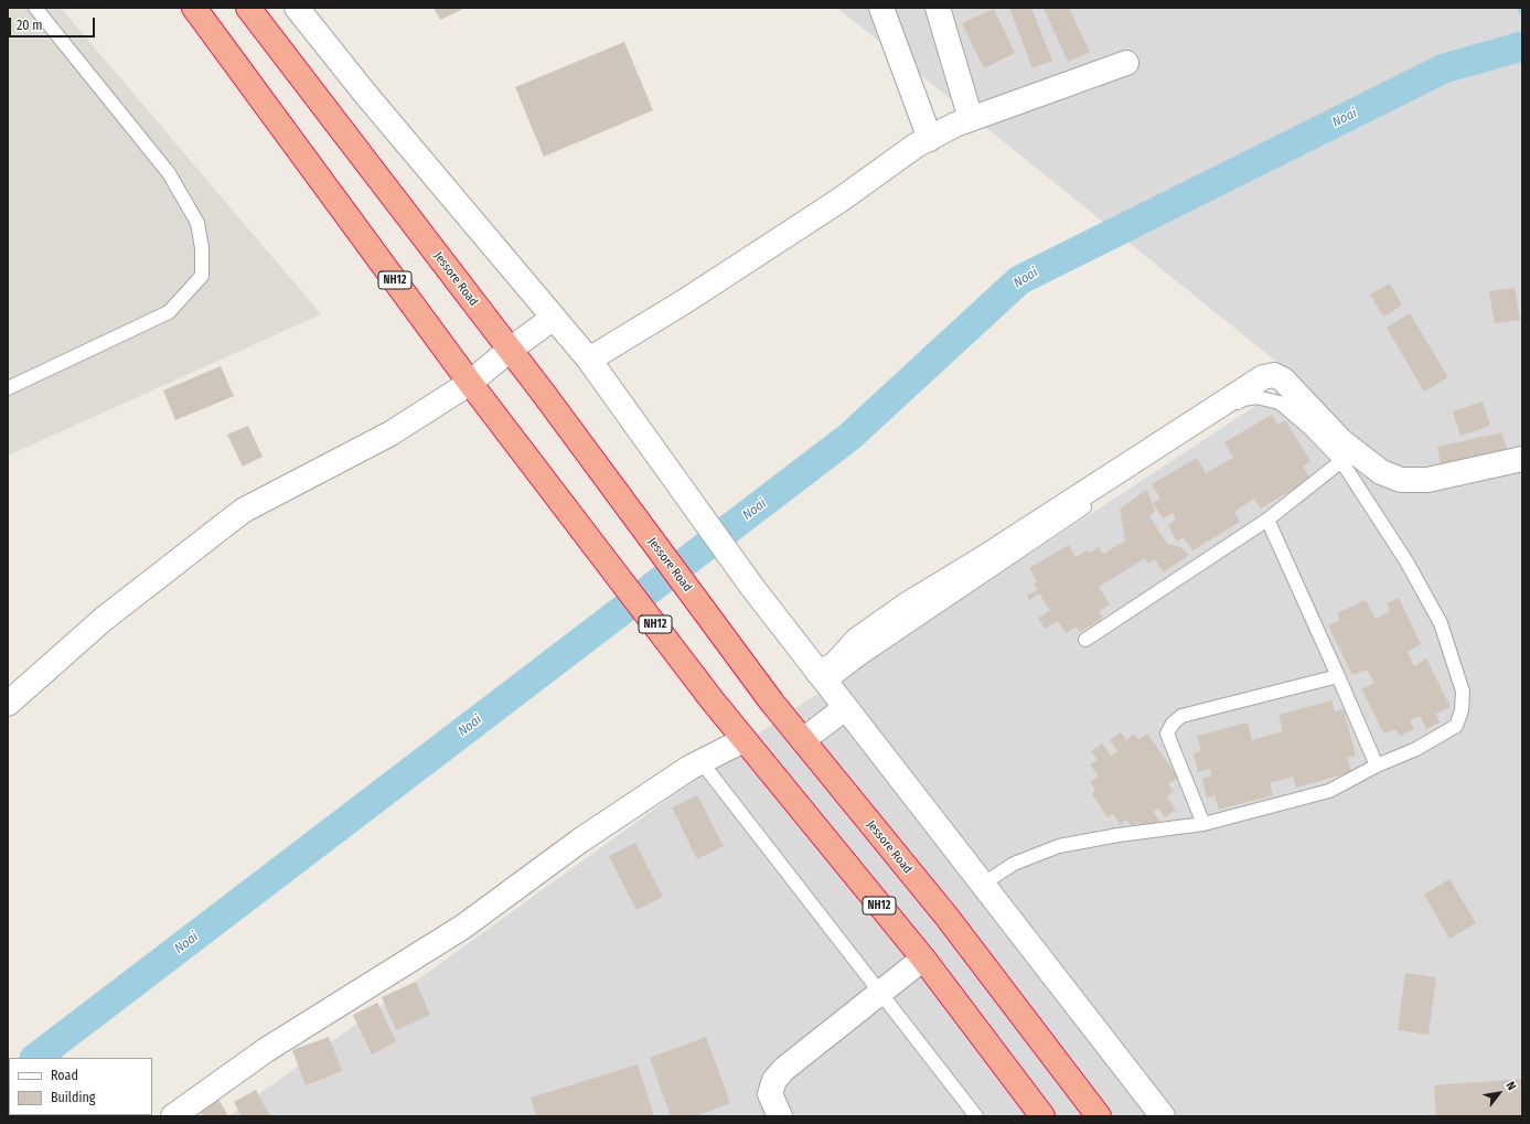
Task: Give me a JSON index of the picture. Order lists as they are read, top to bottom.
{
  "streets": {
    "highway": ["Jessore Road", "NH12"]
  },
  "water": ["Noai"],
  "legend": ["Road", "Building"],
  "scale_bar": "20 m",
  "north": "top right"
}
